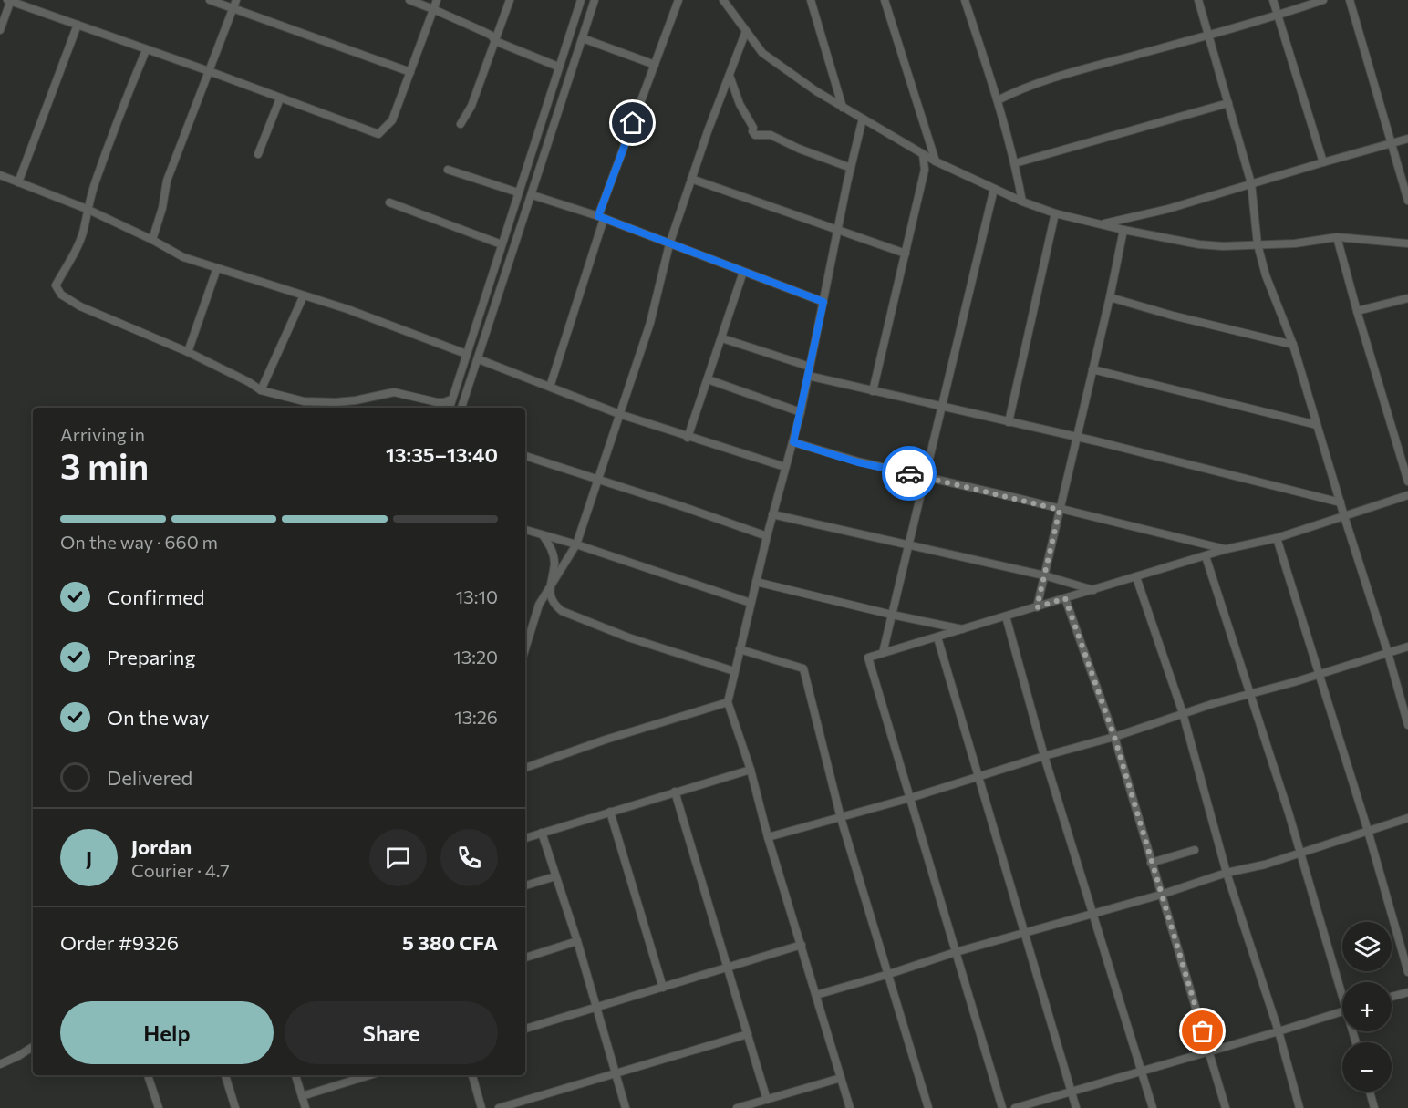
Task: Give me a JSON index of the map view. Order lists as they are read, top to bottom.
{
  "page": {
    "heading": ["3 min", "Arriving in", "13:35–13:40"],
    "panel": [
      "Jordan",
      "Courier · 4.7",
      "Order #9326",
      "5 380 CFA"
    ],
    "bar": "On the way · 660 m",
    "list": [
      ["Confirmed", "13:10"],
      ["Preparing", "13:20"],
      ["On the way", "13:26"],
      "Delivered"
    ],
    "round": "J",
    "map_buttons": ["+", "−"],
    "buttons": ["Help", "Share"]
  }
}
